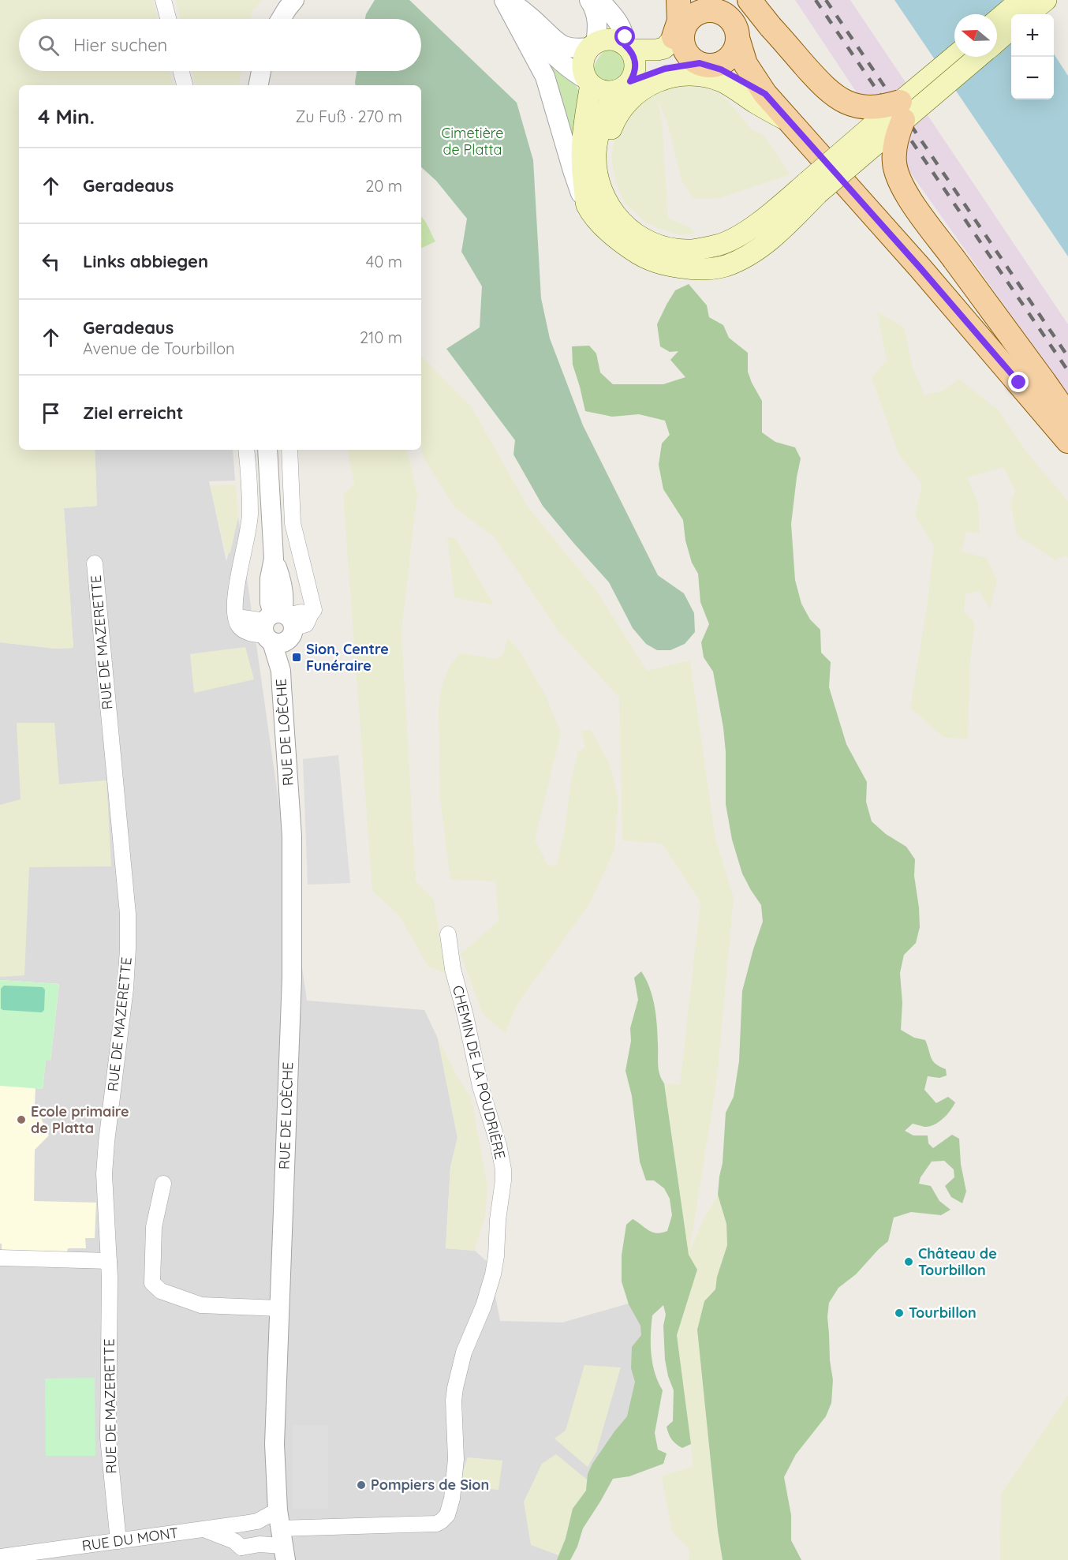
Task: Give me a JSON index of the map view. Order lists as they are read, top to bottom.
{
  "streets": {
    "street": [
      "RUE DE MAZERETTE",
      "RUE DE LOÈCHE",
      "CHEMIN DE LA POUDRIÈRE",
      "RUE DU MONT"
    ]
  },
  "crossings": [
    ["RUE DE MAZERETTE", "RUE DU MONT"],
    ["RUE DE LOÈCHE", "CHEMIN DE LA POUDRIÈRE"],
    ["RUE DE LOÈCHE", "RUE DU MONT"],
    ["CHEMIN DE LA POUDRIÈRE", "RUE DU MONT"]
  ],
  "parks": ["Cimetière de Platta"],
  "places": {
    "transit": ["Sion, Centre Funéraire"],
    "other": [
      "Ecole primaire de Platta",
      "Château de Tourbillon",
      "Tourbillon",
      "Pompiers de Sion"
    ]
  },
  "north": "left",
  "page": {
    "map_buttons": ["+", "−"],
    "search": "Hier suchen",
    "heading": ["4 Min.", "Zu Fuß · 270 m"],
    "list": [
      ["Geradeaus", "20 m"],
      ["Links abbiegen", "40 m"],
      ["Geradeaus", "Avenue de Tourbillon", "210 m"],
      "Ziel erreicht"
    ]
  }
}
